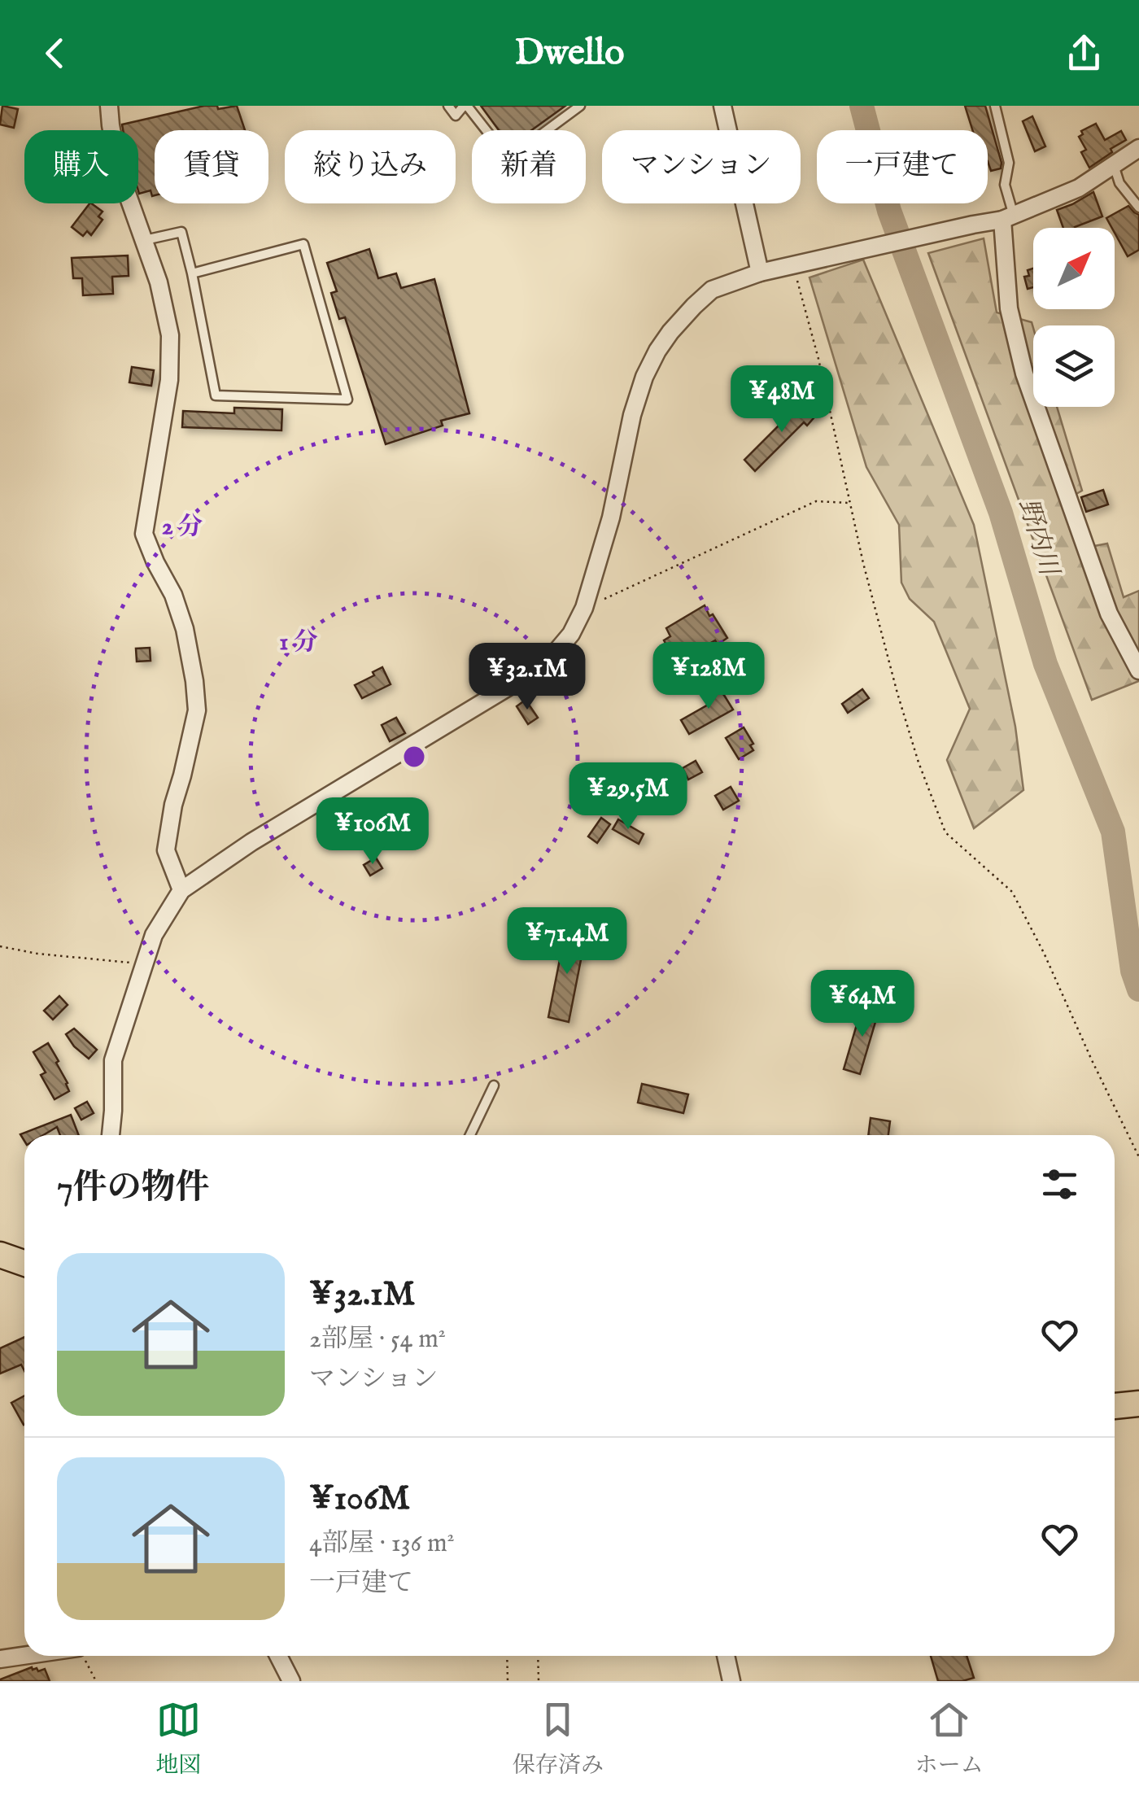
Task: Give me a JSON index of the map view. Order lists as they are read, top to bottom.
{
  "water": ["野内川"],
  "north": "top right",
  "page": {
    "header": "Dwello",
    "chip": [
      "購入",
      "賃貸",
      "絞り込み",
      "新着",
      "マンション",
      "一戸建て"
    ],
    "price": [
      "¥48M",
      "¥128M",
      "¥32.1M",
      "¥29.5M",
      "¥106M",
      "¥71.4M",
      "¥64M"
    ],
    "heading": "7件の物件",
    "list": [
      {
        "name": "¥32.1M",
        "note": "2部屋 · 54 m² · マンション"
      },
      {
        "name": "¥106M",
        "note": "4部屋 · 136 m² · 一戸建て"
      }
    ],
    "tabs": ["地図", "保存済み", "ホーム"]
  },
  "rings": ["2 分", "1 分"]
}
